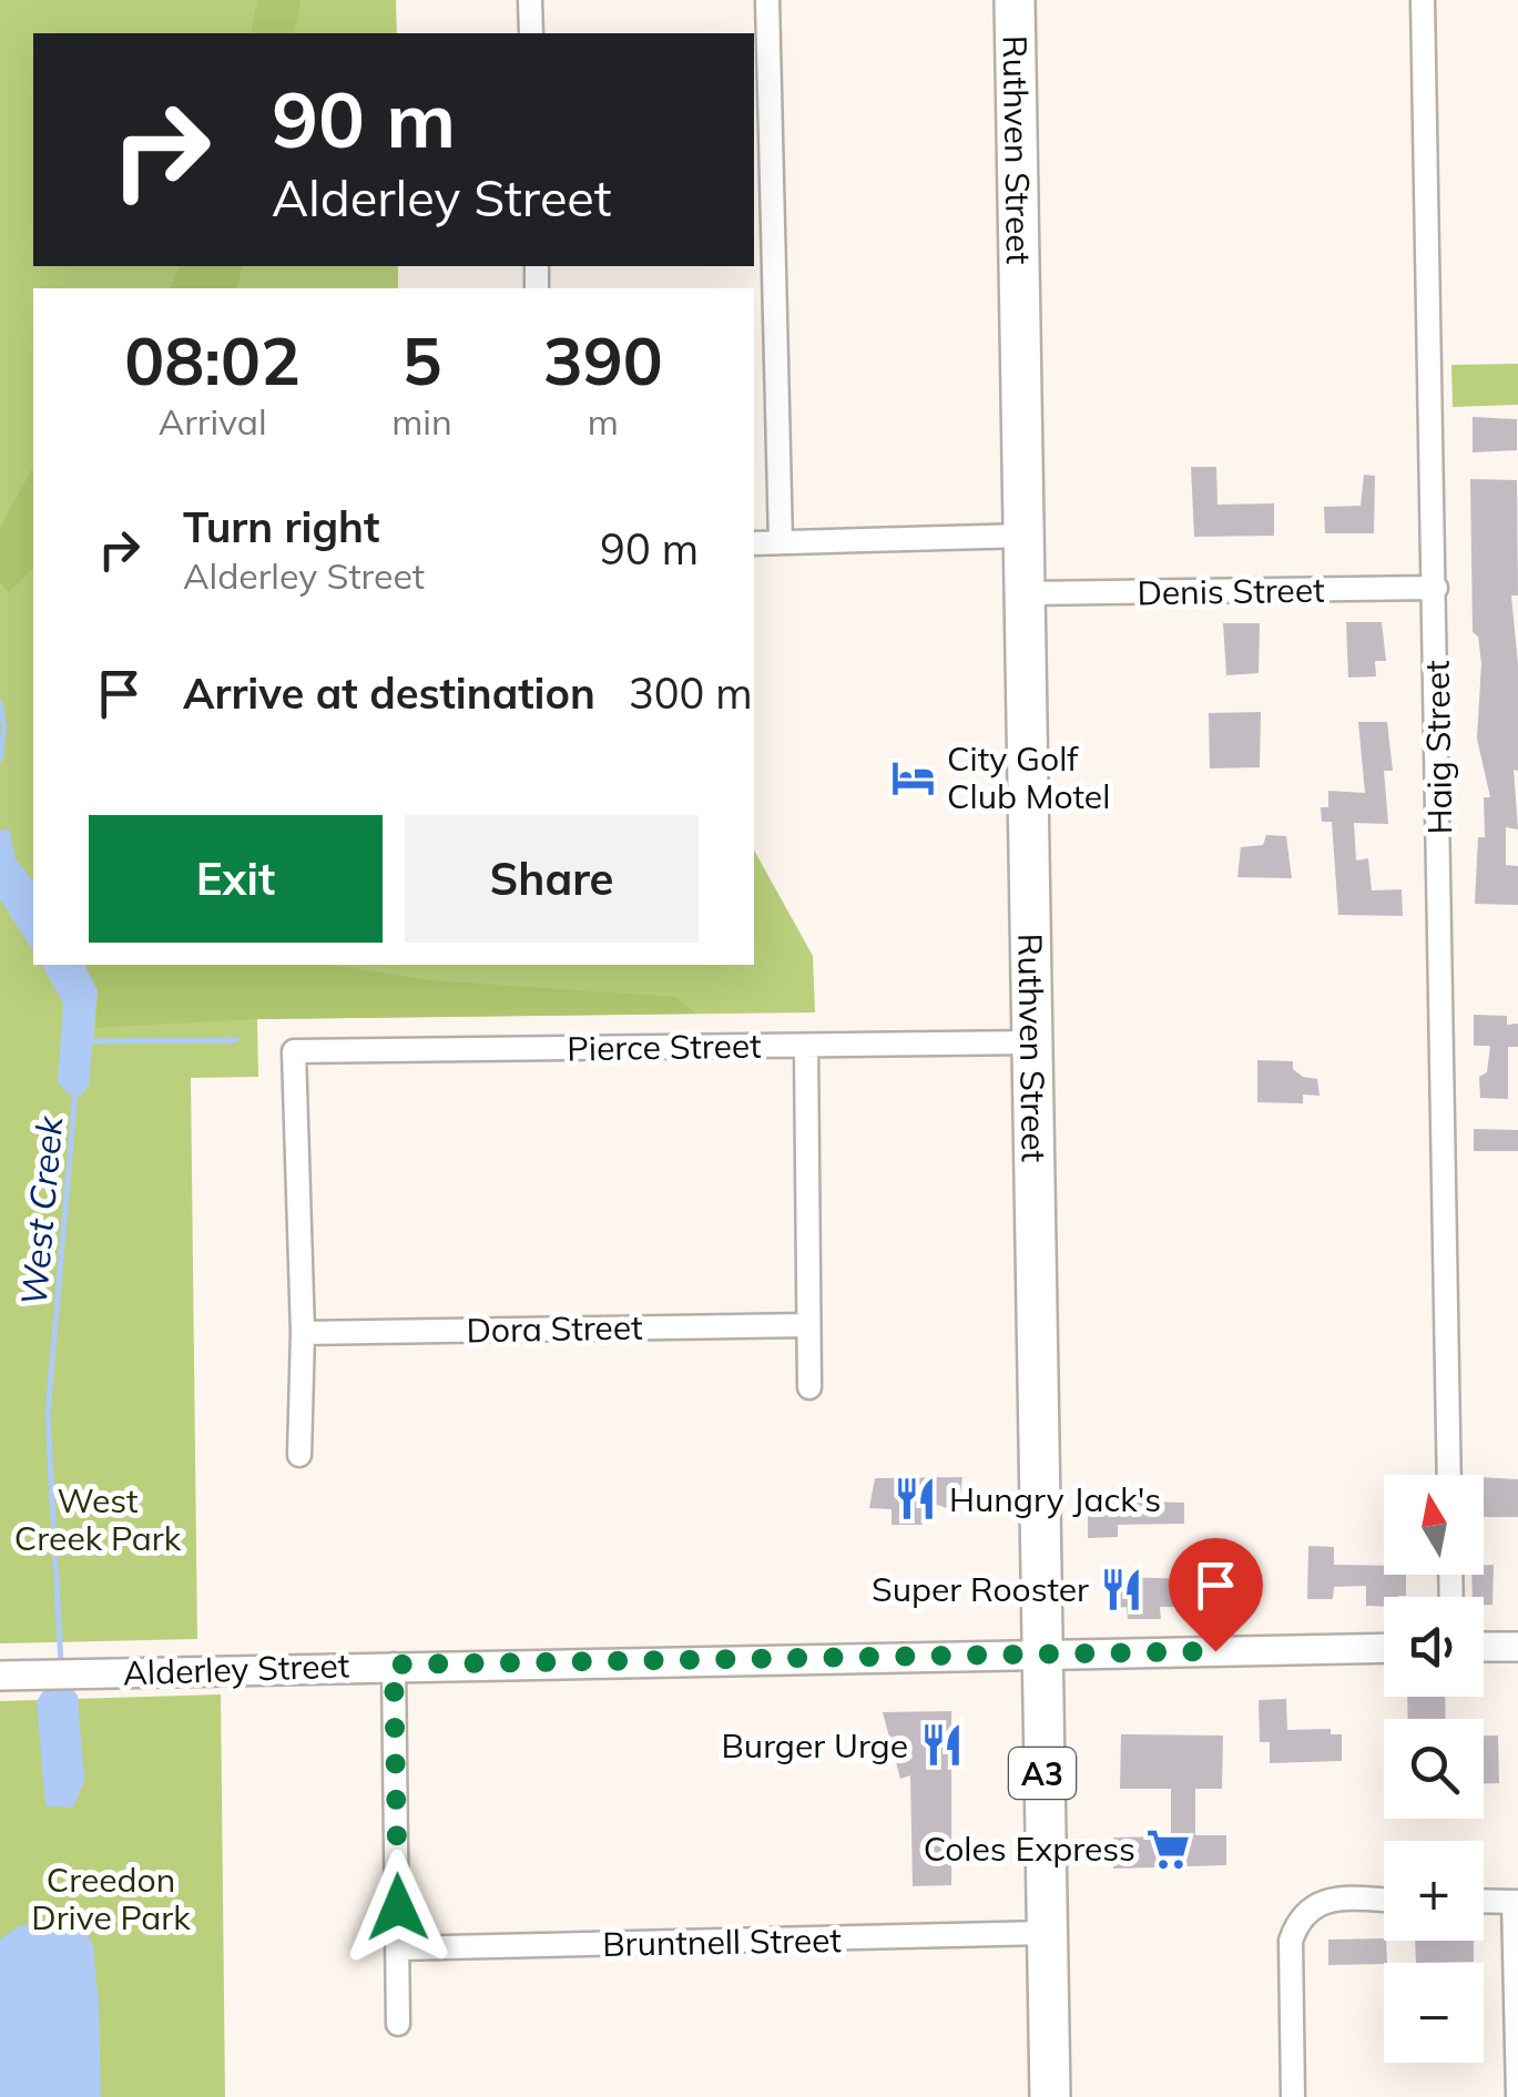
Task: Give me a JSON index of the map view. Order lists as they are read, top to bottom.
{
  "streets": {
    "highway": ["Ruthven Street", "A3"],
    "street": [
      "Denis Street",
      "Haig Street",
      "Pierce Street",
      "Dora Street",
      "Alderley Street",
      "Bruntnell Street"
    ]
  },
  "crossings": [
    ["Ruthven Street", "Denis Street"],
    ["Ruthven Street", "Pierce Street"],
    ["Ruthven Street", "Alderley Street"],
    ["Ruthven Street", "Bruntnell Street"],
    ["Denis Street", "Haig Street"],
    ["Pierce Street", "Dora Street"]
  ],
  "water": ["West Creek"],
  "parks": ["West Creek Park", "Creedon Drive Park"],
  "places": {
    "hotel": ["City Golf Club Motel"],
    "restaurant": ["Hungry Jack's", "Super Rooster", "Burger Urge"],
    "supermarket": ["Coles Express"]
  },
  "north": "top",
  "page": {
    "turn": ["90 m", "Alderley Street"],
    "eta": [
      "08:02",
      "Arrival",
      "5",
      "min",
      "390",
      "m"
    ],
    "list": [
      {
        "name": "Turn right",
        "note": "Alderley Street",
        "value": "90 m"
      },
      {
        "name": "Arrive at destination",
        "value": "300 m"
      }
    ],
    "buttons": ["Exit", "Share"],
    "map_buttons": ["+", "−"]
  }
}
